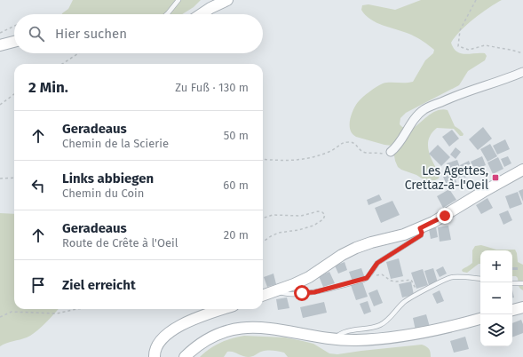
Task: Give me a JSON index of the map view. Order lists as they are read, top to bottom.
{
  "places": {
    "transit": ["Les Agettes, Crettaz-à-l'Oeil"]
  },
  "page": {
    "search": "Hier suchen",
    "heading": ["2 Min.", "Zu Fuß · 130 m"],
    "list": [
      ["Geradeaus", "Chemin de la Scierie", "50 m"],
      ["Links abbiegen", "Chemin du Coin", "60 m"],
      ["Geradeaus", "Route de Crête à l'Oeil", "20 m"],
      "Ziel erreicht"
    ],
    "map_buttons": ["+", "−"]
  }
}
